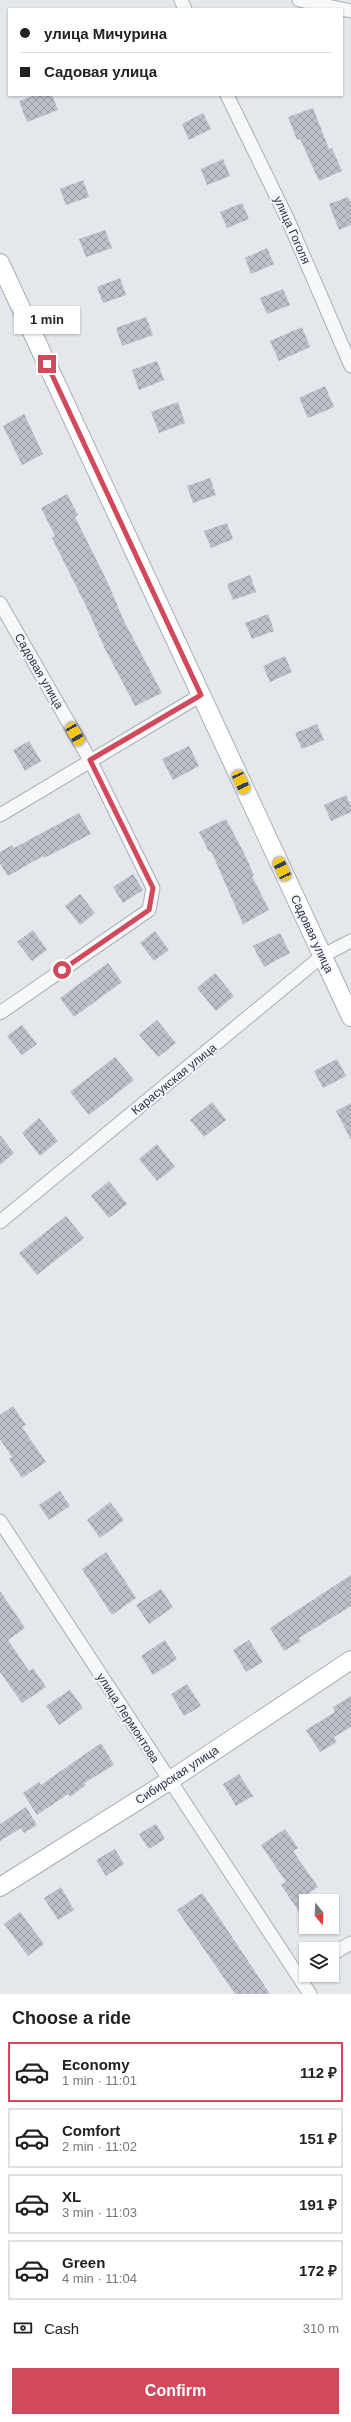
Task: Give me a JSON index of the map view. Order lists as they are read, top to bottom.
{
  "streets": {
    "street": [
      "улица Гоголя",
      "Садовая улица",
      "Карасукская улица",
      "улица Лермонтова",
      "Сибирская улица"
    ]
  },
  "crossings": [
    ["Садовая улица", "Карасукская улица"],
    ["улица Лермонтова", "Сибирская улица"]
  ],
  "north": "bottom",
  "page": {
    "banner": ["улица Мичурина", "Садовая улица"],
    "bubble": "1 min",
    "heading": "Choose a ride",
    "list": [
      {
        "name": "Economy",
        "note": "1 min · 11:01",
        "value": "112 ₽"
      },
      {
        "name": "Comfort",
        "note": "2 min · 11:02",
        "value": "151 ₽"
      },
      {
        "name": "XL",
        "note": "3 min · 11:03",
        "value": "191 ₽"
      },
      {
        "name": "Green",
        "note": "4 min · 11:04",
        "value": "172 ₽"
      }
    ],
    "pay": ["Cash", "310 m"],
    "buttons": "Confirm"
  }
}
